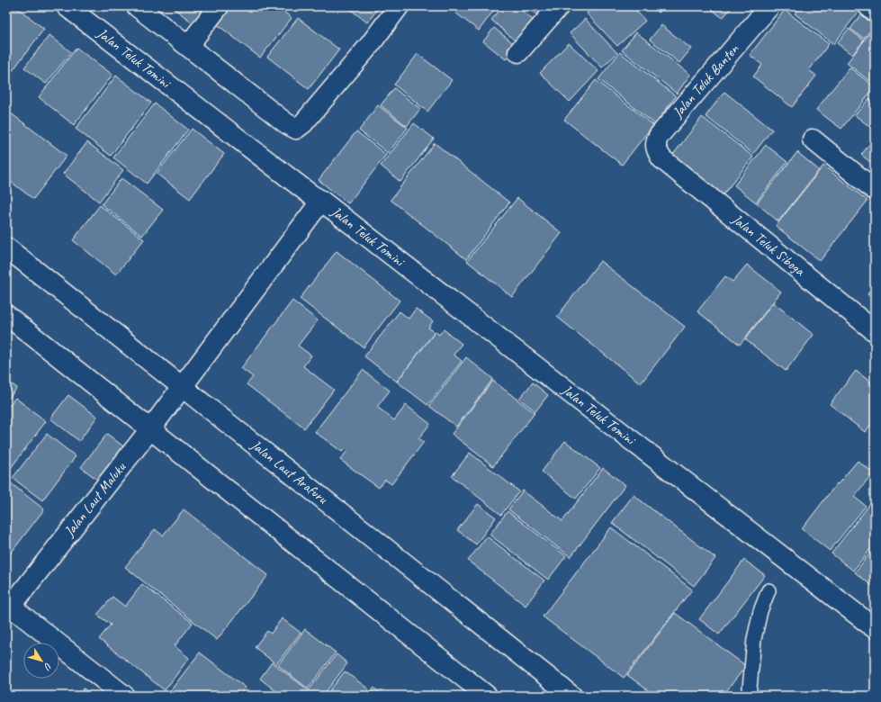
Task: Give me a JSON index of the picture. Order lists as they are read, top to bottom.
{
  "streets": {
    "street": [
      "Jalan Teluk Tomini",
      "Jalan Teluk Banten",
      "Jalan Teluk Siboga",
      "Jalan Laut Arafuru",
      "Jalan Laut Maluku"
    ]
  },
  "crossings": [
    ["Jalan Teluk Tomini", "Jalan Laut Arafuru"],
    ["Jalan Teluk Tomini", "Jalan Laut Maluku"],
    ["Jalan Teluk Banten", "Jalan Teluk Siboga"],
    ["Jalan Laut Arafuru", "Jalan Laut Maluku"]
  ],
  "north": "bottom right"
}
